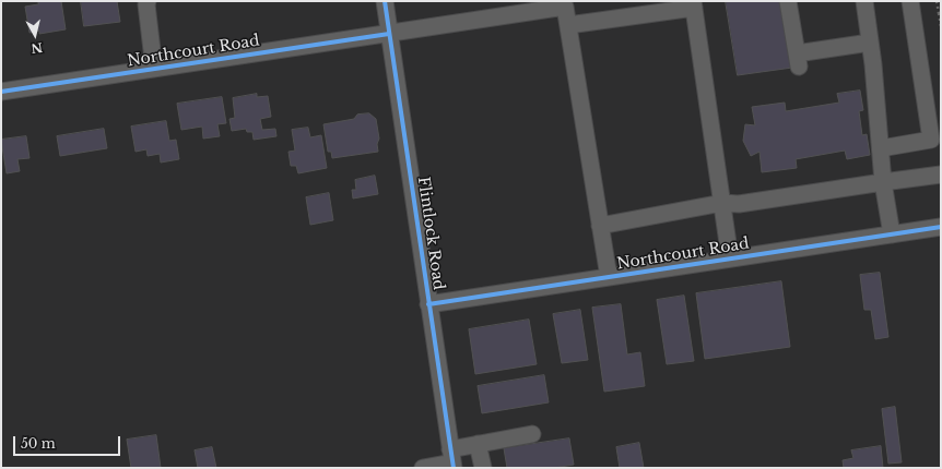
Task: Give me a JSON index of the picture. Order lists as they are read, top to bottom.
{
  "streets": {
    "street": ["Northcourt Road", "Flintlock Road"]
  },
  "crossings": [
    ["Northcourt Road", "Flintlock Road"]
  ],
  "scale_bar": "50 m",
  "north": "bottom"
}
